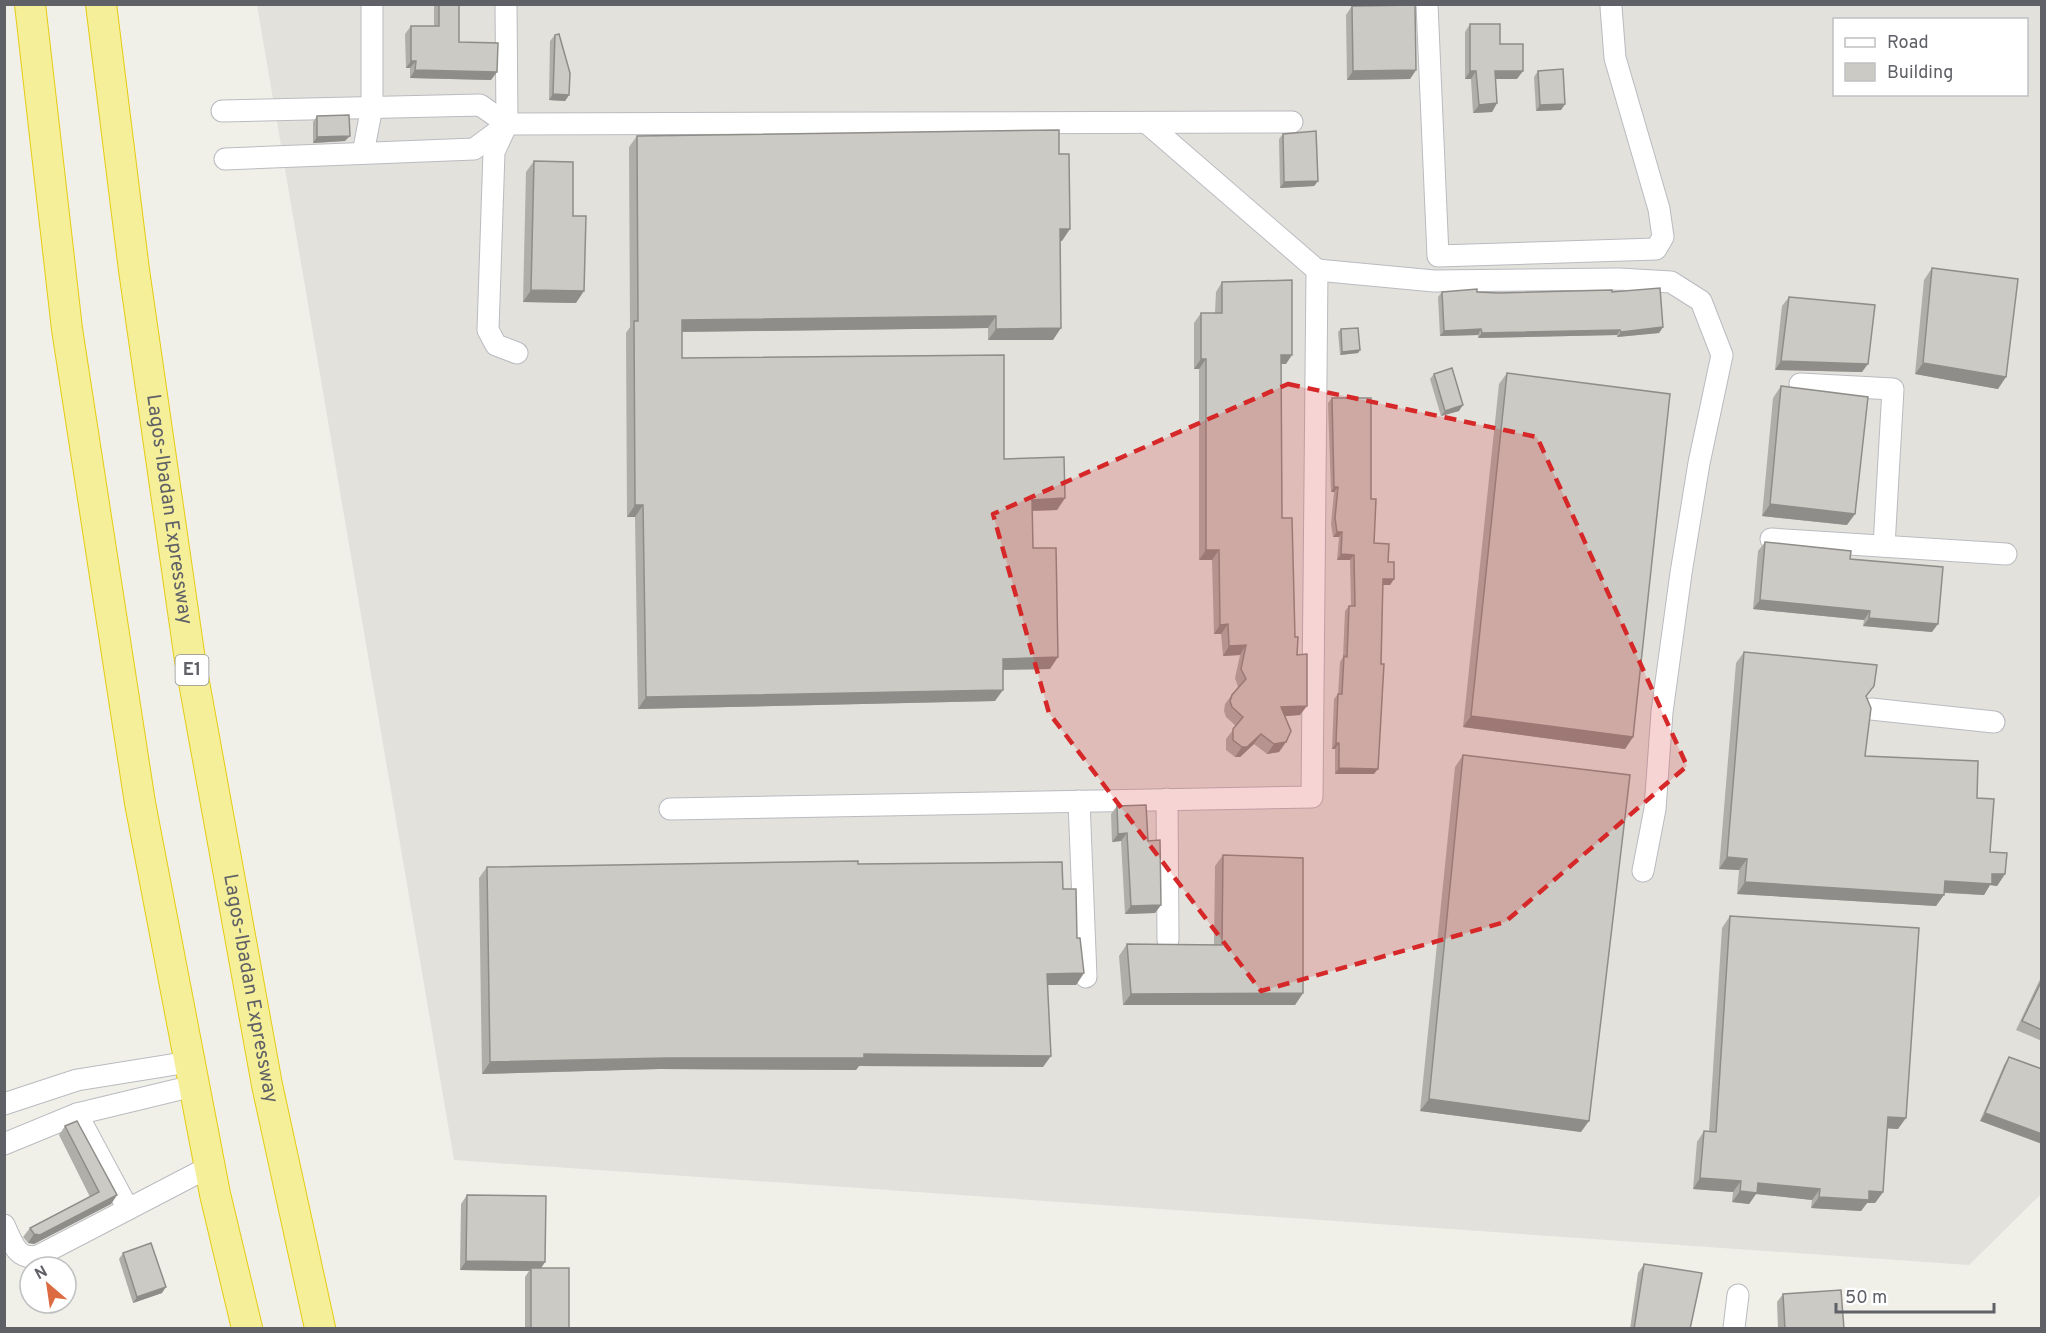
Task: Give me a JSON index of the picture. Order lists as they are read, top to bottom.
{
  "streets": {
    "highway": ["Lagos-Ibadan Expressway", "E1"]
  },
  "legend": ["Road", "Building"],
  "scale_bar": "50 m",
  "north": "top left"
}
